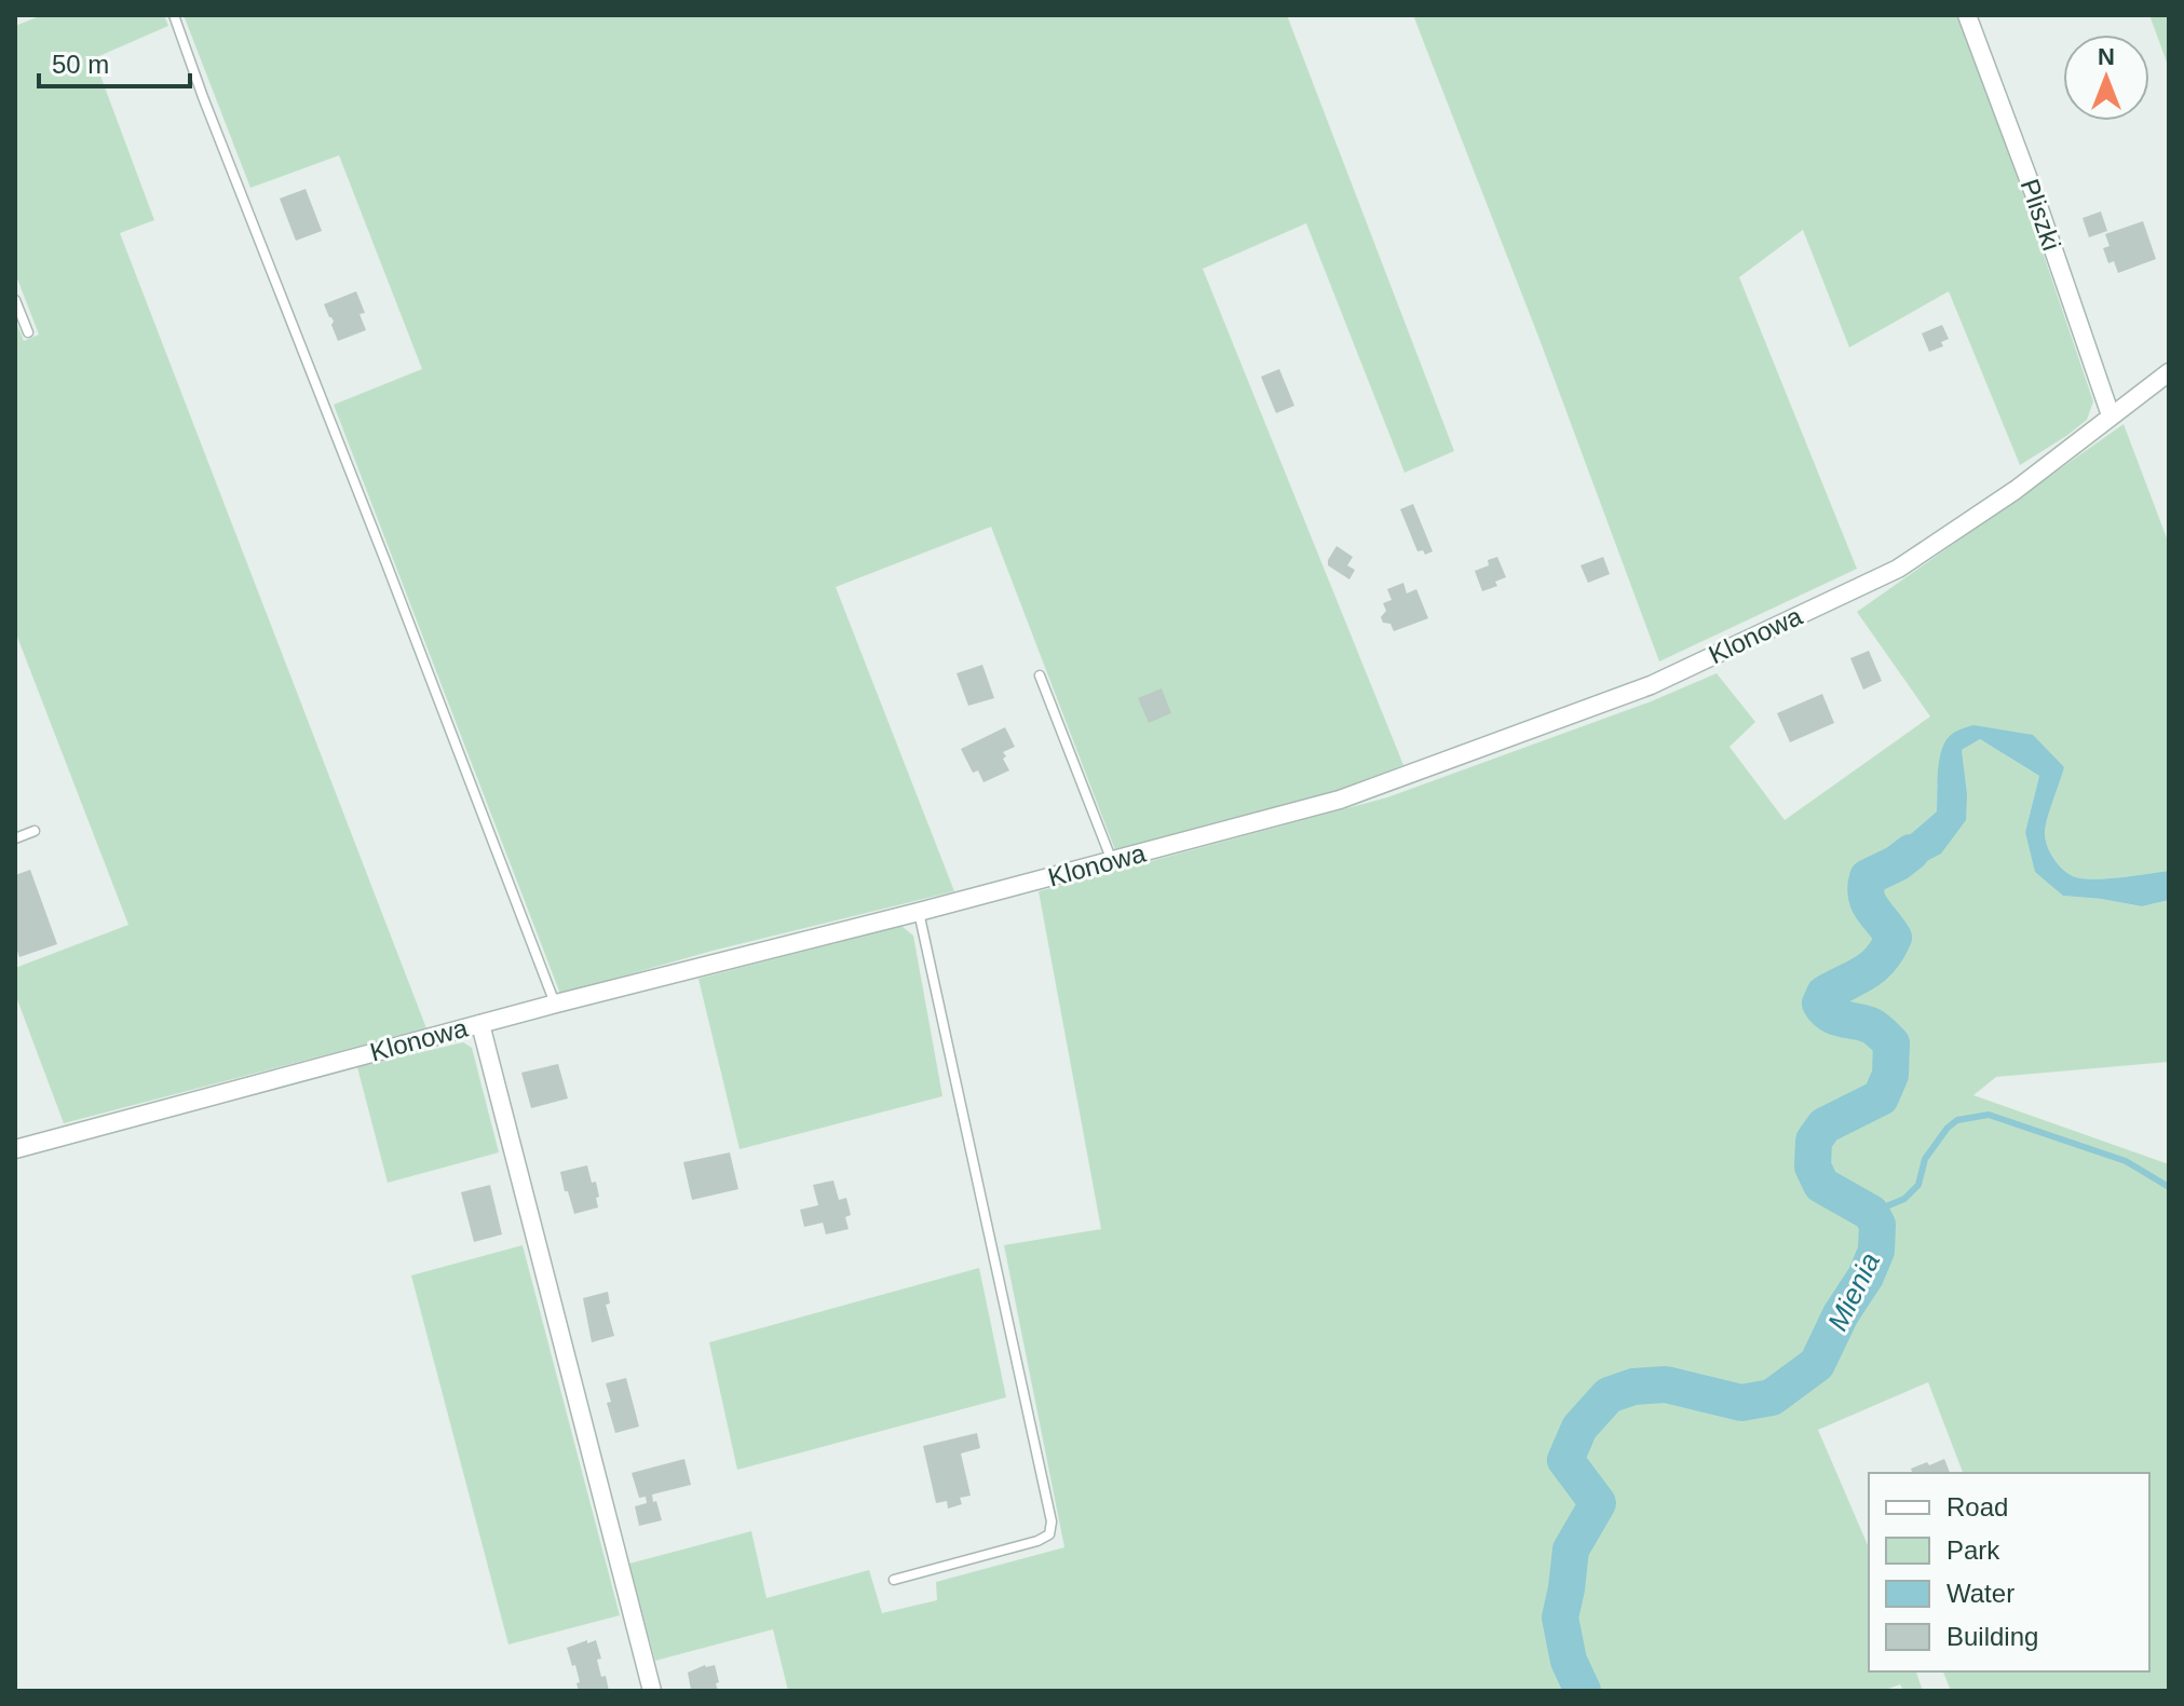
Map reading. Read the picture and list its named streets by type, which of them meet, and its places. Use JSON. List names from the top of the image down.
{
  "streets": {
    "street": ["Pliszki", "Klonowa"]
  },
  "crossings": [
    ["Pliszki", "Klonowa"]
  ],
  "water": ["Mienia"],
  "legend": [
    "Road",
    "Park",
    "Water",
    "Building"
  ],
  "scale_bar": "50 m",
  "north": "top"
}
